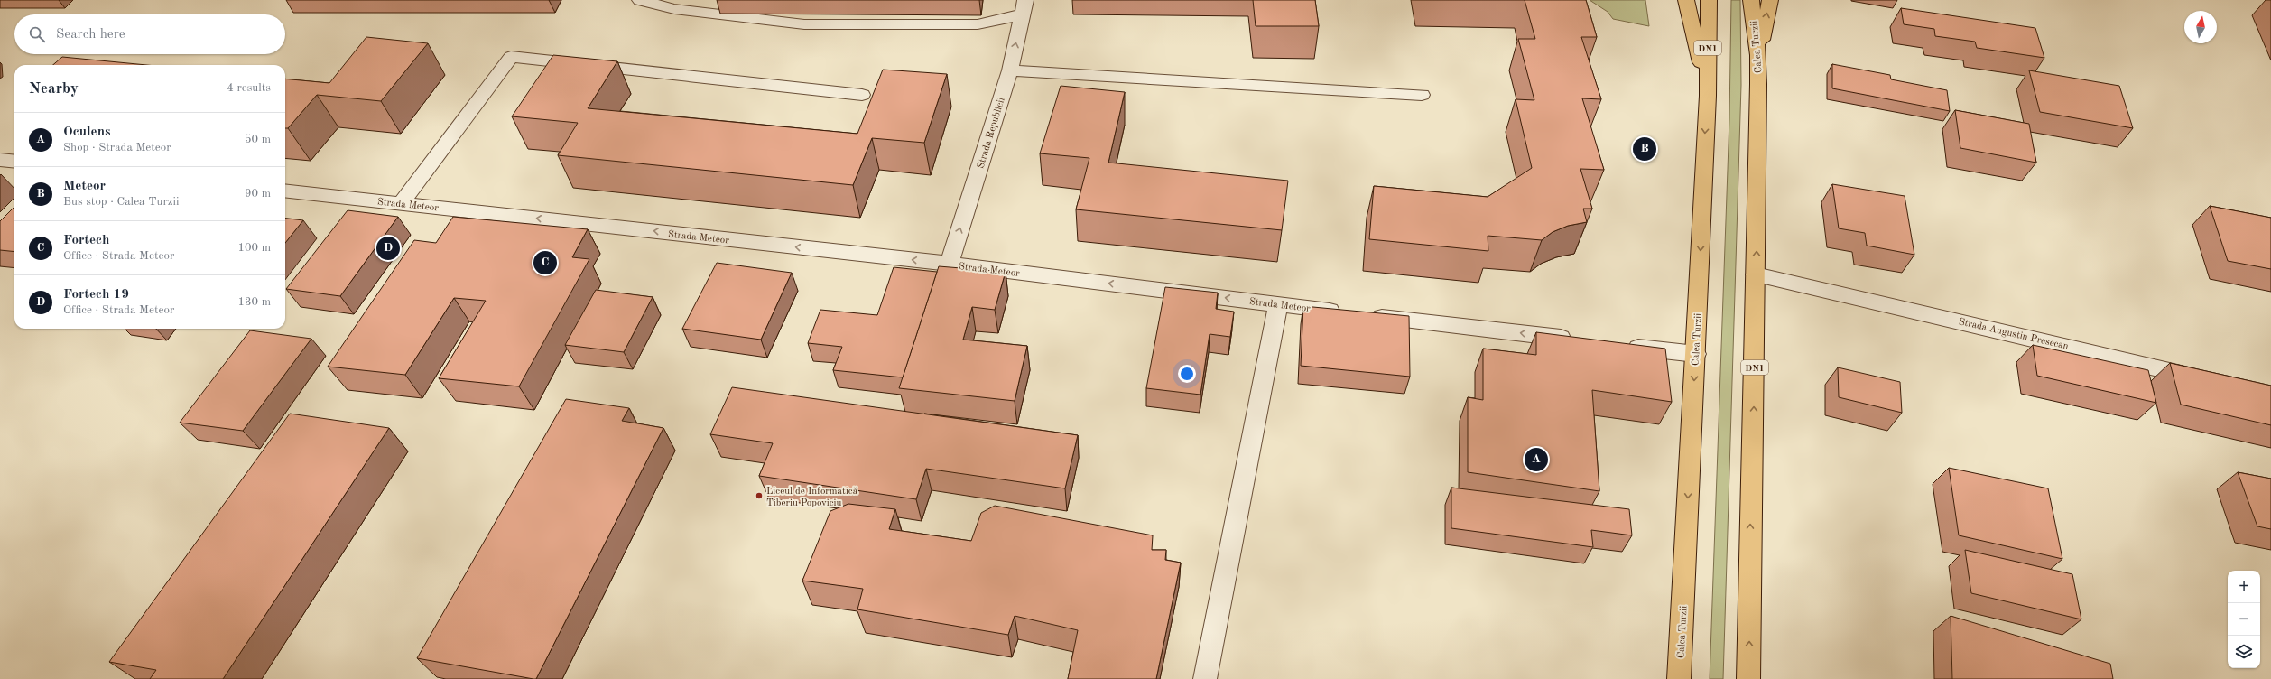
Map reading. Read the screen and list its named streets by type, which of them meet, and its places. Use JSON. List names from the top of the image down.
{
  "streets": {
    "main road": ["Calea Turzii", "DN1"],
    "street": ["Strada Republicii", "Strada Meteor", "Strada Augustin Presecan"]
  },
  "crossings": [
    ["Calea Turzii", "DN1"],
    ["Calea Turzii", "Strada Augustin Presecan"],
    ["Strada Republicii", "Strada Meteor"]
  ],
  "one_way": ["Strada Republicii", "Strada Meteor"],
  "places": ["Liceul de Informatică Tiberiu Popoviciu"],
  "north": "top",
  "page": {
    "search": "Search here",
    "heading": ["Nearby", "4 results"],
    "list": [
      {
        "mark": "A",
        "name": "Oculens",
        "note": "Shop · Strada Meteor",
        "value": "50 m"
      },
      {
        "mark": "B",
        "name": "Meteor",
        "note": "Bus stop · Calea Turzii",
        "value": "90 m"
      },
      {
        "mark": "C",
        "name": "Fortech",
        "note": "Office · Strada Meteor",
        "value": "100 m"
      },
      {
        "mark": "D",
        "name": "Fortech 19",
        "note": "Office · Strada Meteor",
        "value": "130 m"
      }
    ],
    "pins": [
      "B",
      "D",
      "C",
      "A"
    ],
    "map_buttons": ["+", "−"]
  }
}
